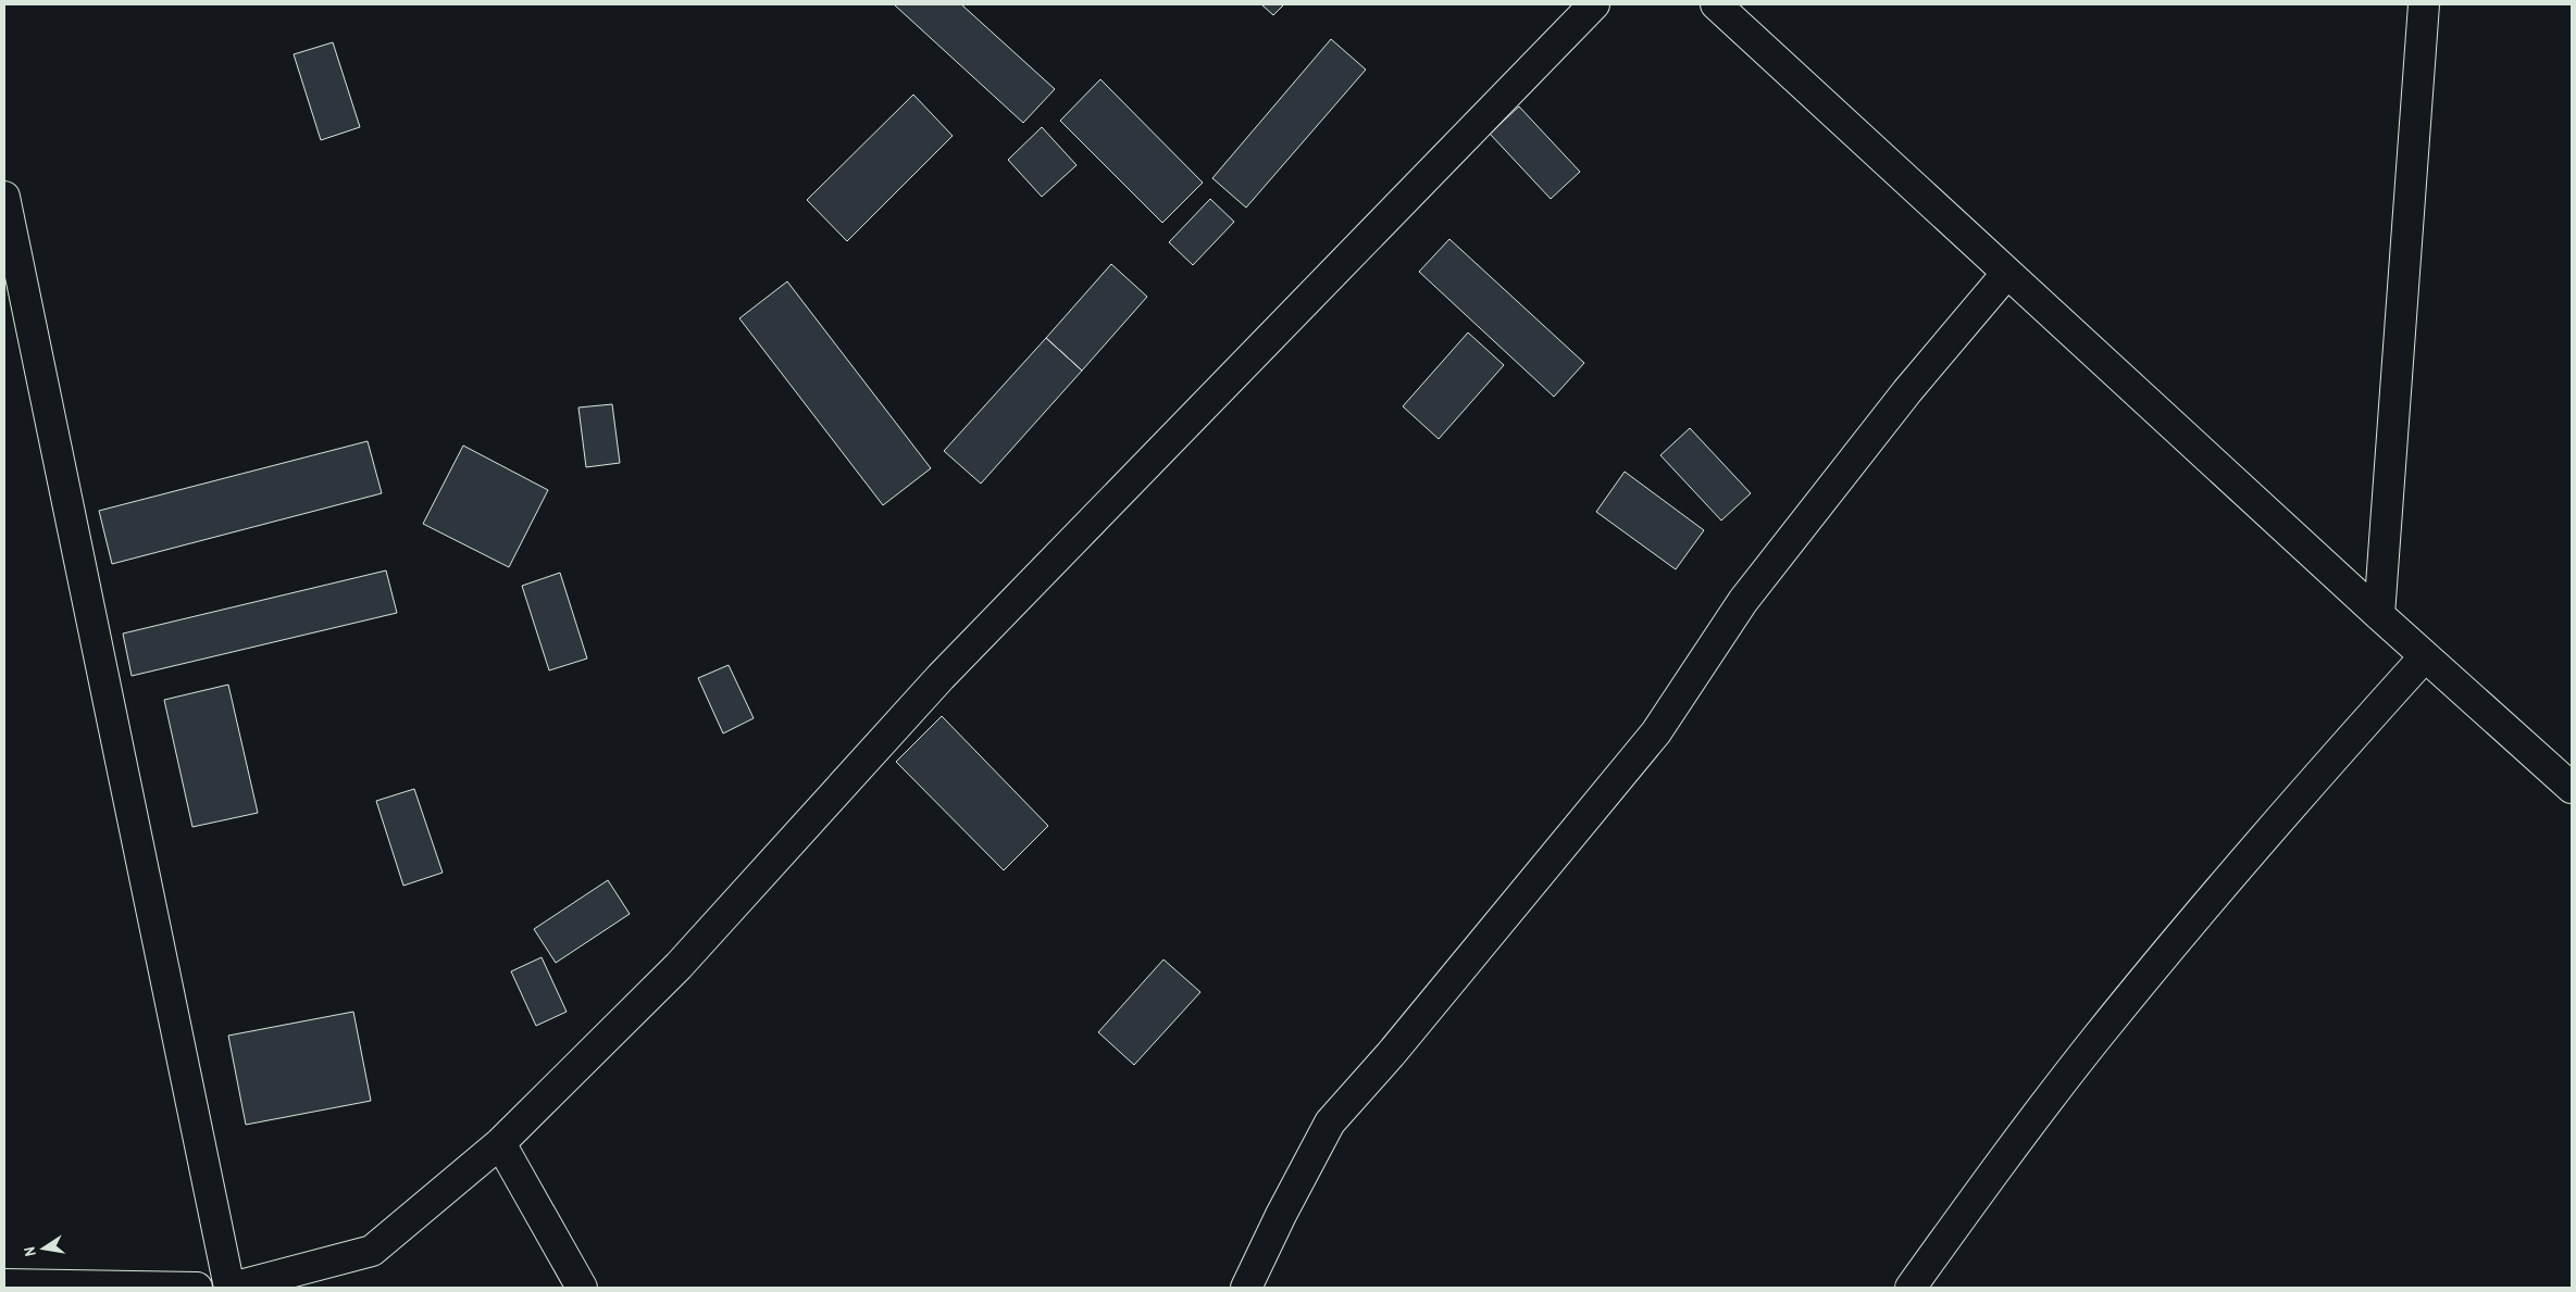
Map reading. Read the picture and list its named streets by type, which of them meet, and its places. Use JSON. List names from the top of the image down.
{
  "north": "left"
}
